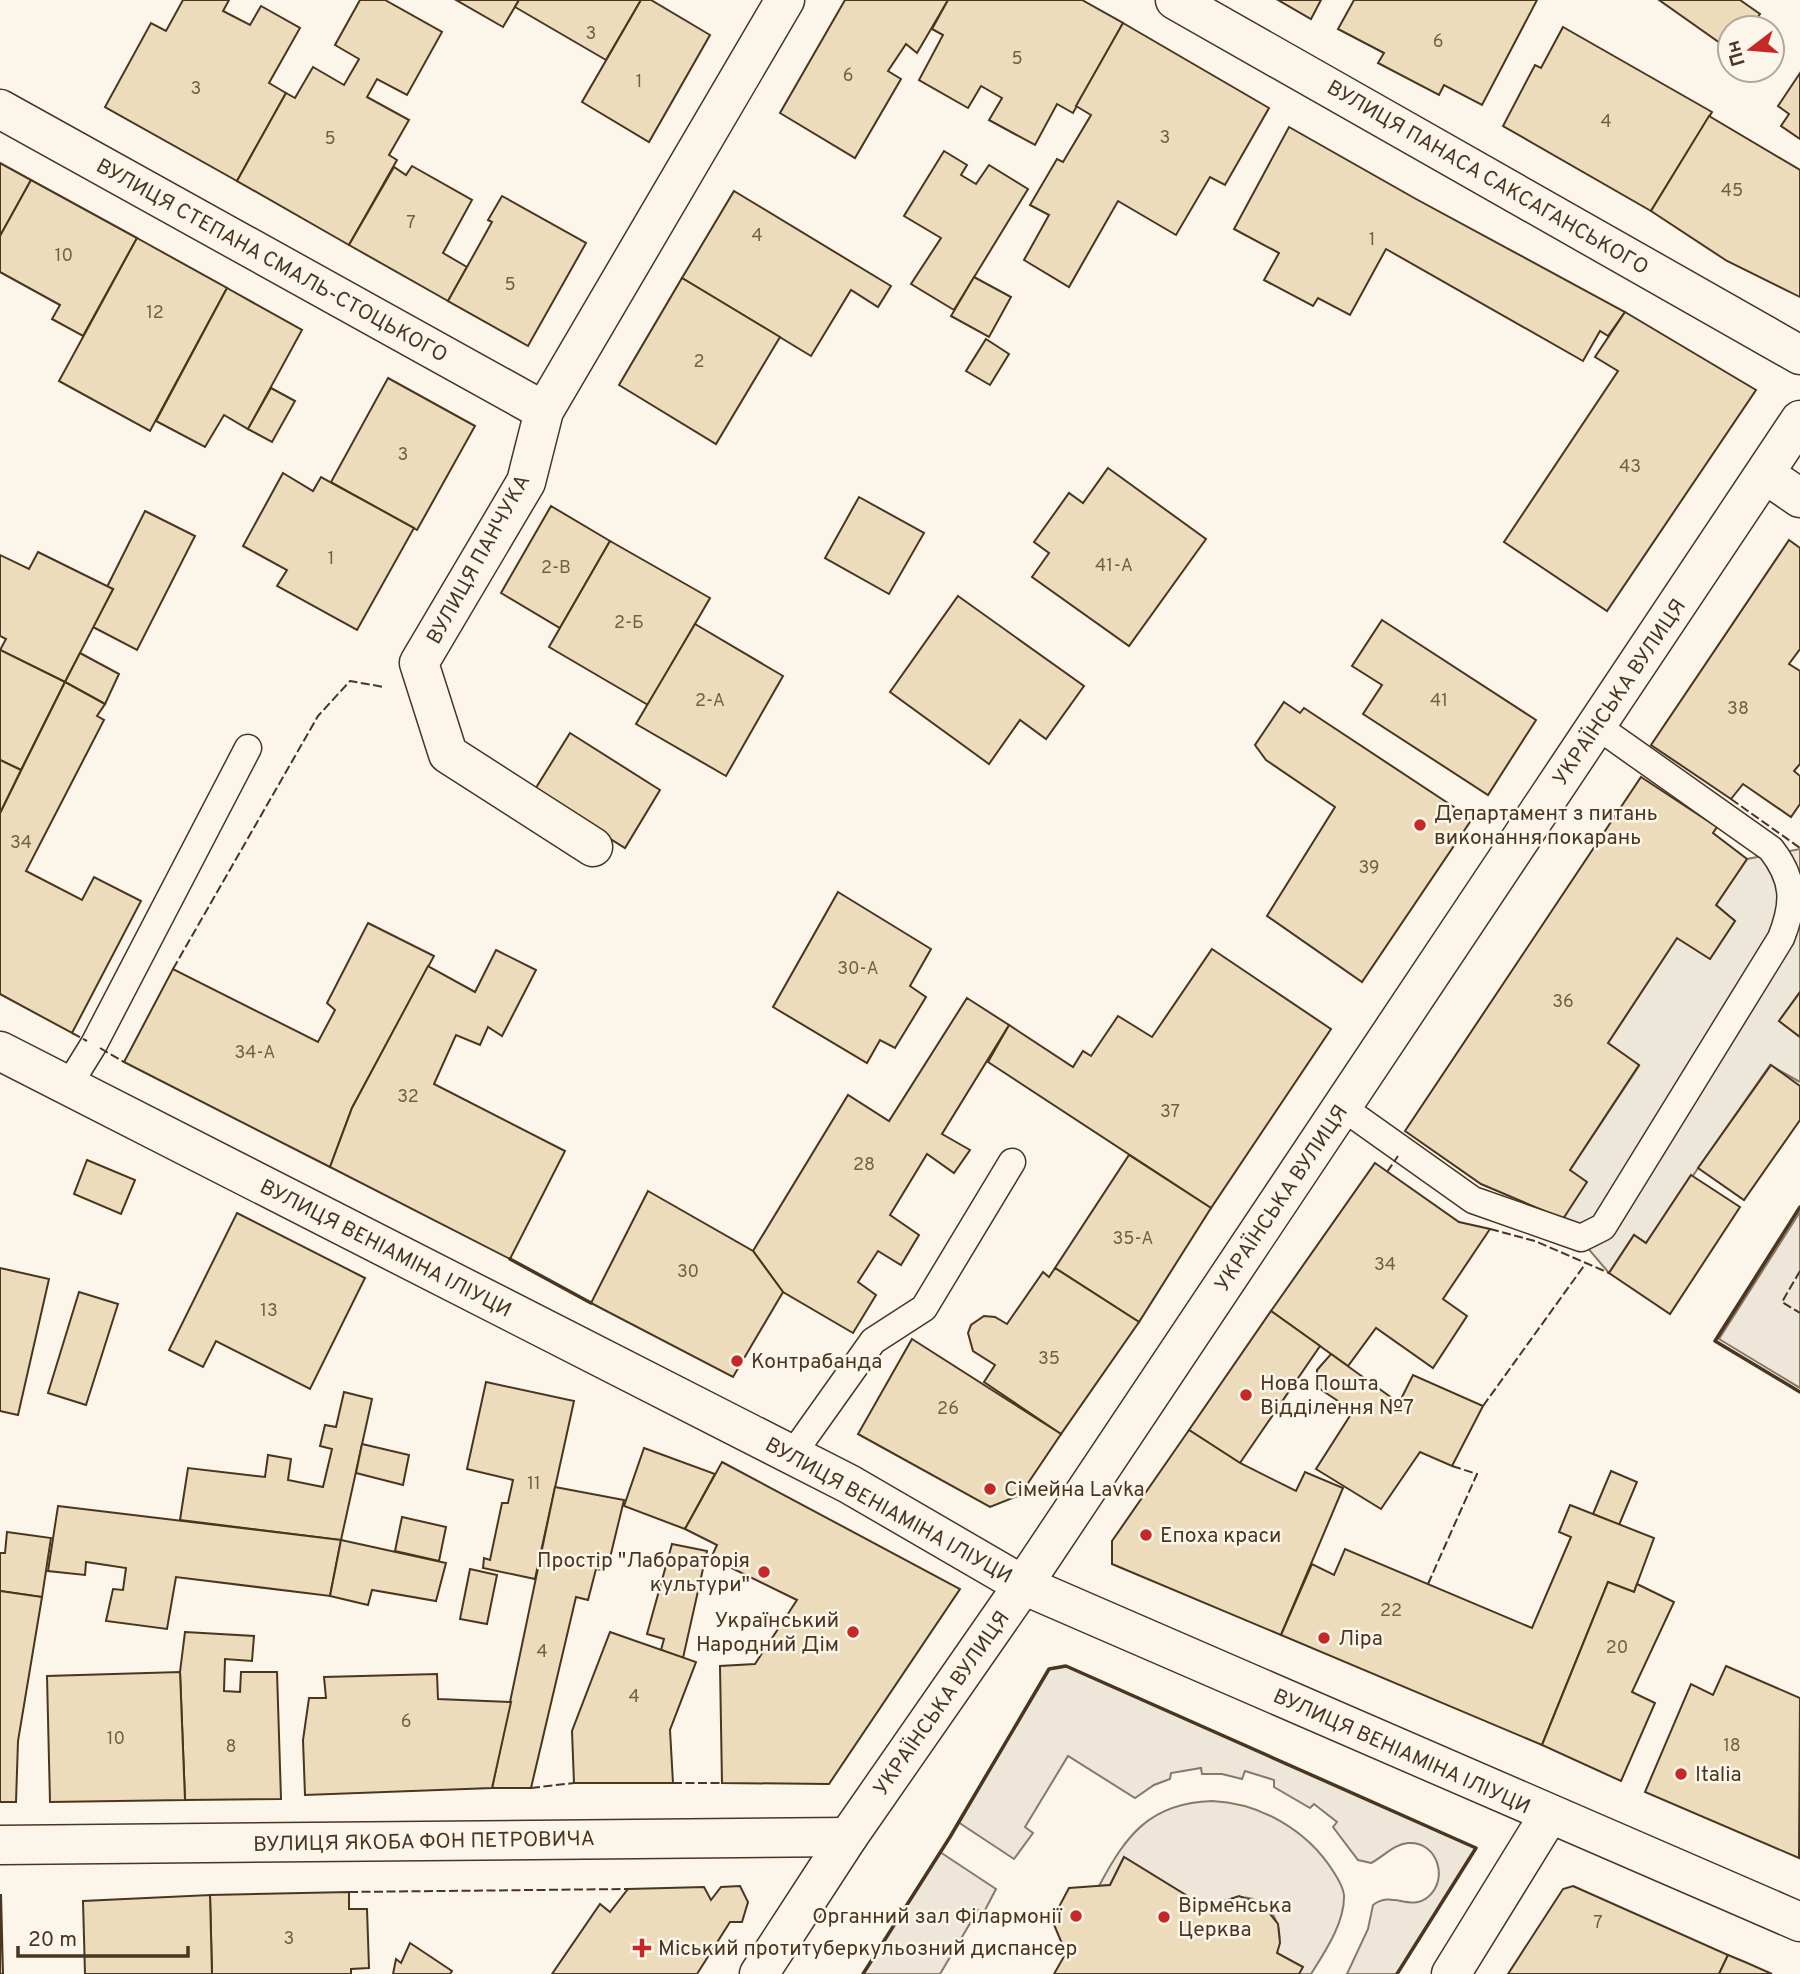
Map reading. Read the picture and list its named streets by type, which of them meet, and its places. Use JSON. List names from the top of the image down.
{
  "streets": {
    "street": [
      "ВУЛИЦЯ ПАНАСА САКСАГАНСЬКОГО",
      "ВУЛИЦЯ СТЕПАНА СМАЛЬ-СТОЦЬКОГО",
      "ВУЛИЦЯ ПАНЧУКА",
      "УКРАЇНСЬКА ВУЛИЦЯ",
      "ВУЛИЦЯ ВЕНІАМІНА ІЛІУЦИ",
      "ВУЛИЦЯ ЯКОБА ФОН ПЕТРОВИЧА"
    ]
  },
  "crossings": [
    ["ВУЛИЦЯ СТЕПАНА СМАЛЬ-СТОЦЬКОГО", "ВУЛИЦЯ ПАНЧУКА"],
    ["УКРАЇНСЬКА ВУЛИЦЯ", "ВУЛИЦЯ ВЕНІАМІНА ІЛІУЦИ"],
    ["УКРАЇНСЬКА ВУЛИЦЯ", "ВУЛИЦЯ ЯКОБА ФОН ПЕТРОВИЧА"]
  ],
  "places": {
    "other": [
      "Департамент з питань виконання покарань",
      "Контрабанда",
      "Нова Пошта Відділення №7",
      "Сімейна Lavka",
      "Епоха краси",
      "Простір \"Лабораторія культури\"",
      "Український Народний Дім",
      "Ліра",
      "Italia",
      "Органний зал Філармонії",
      "Вірменська Церква"
    ],
    "health": ["Міський протитуберкульозний диспансер"]
  },
  "house_numbers": [
    "3",
    "6",
    "5",
    "6",
    "1",
    "3",
    "4",
    "3",
    "5",
    "45",
    "7",
    "4",
    "1",
    "10",
    "5",
    "12",
    "2",
    "3",
    "43",
    "1",
    "41-А",
    "2-В",
    "2-Б",
    "2-А",
    "41",
    "38",
    "34",
    "39",
    "30-А",
    "36",
    "34-А",
    "32",
    "37",
    "28",
    "35-А",
    "34",
    "30",
    "13",
    "35",
    "26",
    "11",
    "22",
    "20",
    "4",
    "4",
    "6",
    "10",
    "18",
    "8",
    "7",
    "3"
  ],
  "scale_bar": "20 m",
  "north": "left"
}
